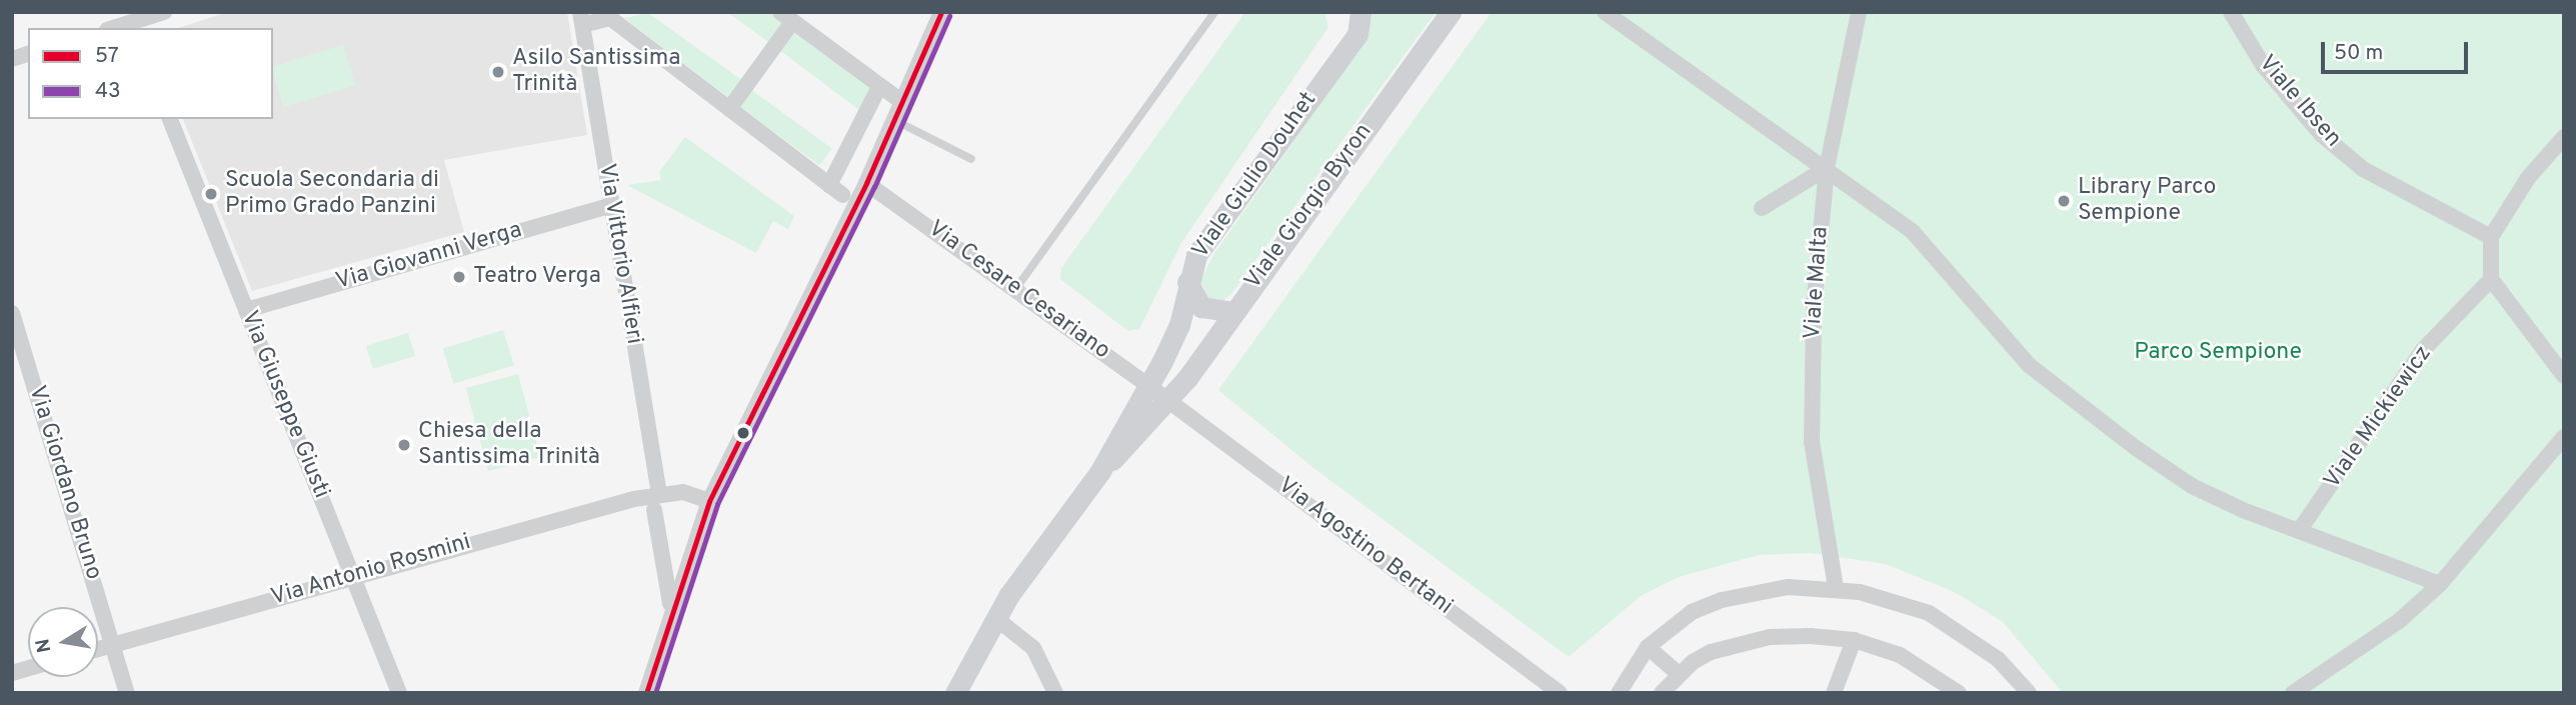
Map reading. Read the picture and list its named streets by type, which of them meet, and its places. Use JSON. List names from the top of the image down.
{
  "streets": {
    "main road": ["Viale Giulio Douhet", "Viale Giorgio Byron"],
    "street": [
      "Viale Ibsen",
      "Via Vittorio Alfieri",
      "Via Giovanni Verga",
      "Viale Malta",
      "Via Cesare Cesariano",
      "Via Giuseppe Giusti",
      "Viale Mickiewicz",
      "Via Giordano Bruno",
      "Via Agostino Bertani",
      "Via Antonio Rosmini"
    ]
  },
  "crossings": [
    ["Viale Giulio Douhet", "Viale Giorgio Byron"],
    ["Viale Giulio Douhet", "Via Cesare Cesariano"],
    ["Viale Giorgio Byron", "Via Cesare Cesariano"],
    ["Viale Giorgio Byron", "Via Agostino Bertani"],
    ["Via Vittorio Alfieri", "Via Giovanni Verga"],
    ["Via Vittorio Alfieri", "Via Antonio Rosmini"],
    ["Via Giovanni Verga", "Via Giuseppe Giusti"],
    ["Via Cesare Cesariano", "Via Agostino Bertani"],
    ["Via Giuseppe Giusti", "Via Antonio Rosmini"],
    ["Via Giordano Bruno", "Via Antonio Rosmini"]
  ],
  "parks": ["Parco Sempione"],
  "places": [
    "Asilo Santissima Trinità",
    "Scuola Secondaria di Primo Grado Panzini",
    "Library Parco Sempione",
    "Teatro Verga",
    "Chiesa della Santissima Trinità"
  ],
  "lines": ["transit line 57", "transit line 43"],
  "legend": ["57", "43"],
  "scale_bar": "50 m",
  "north": "left"
}
